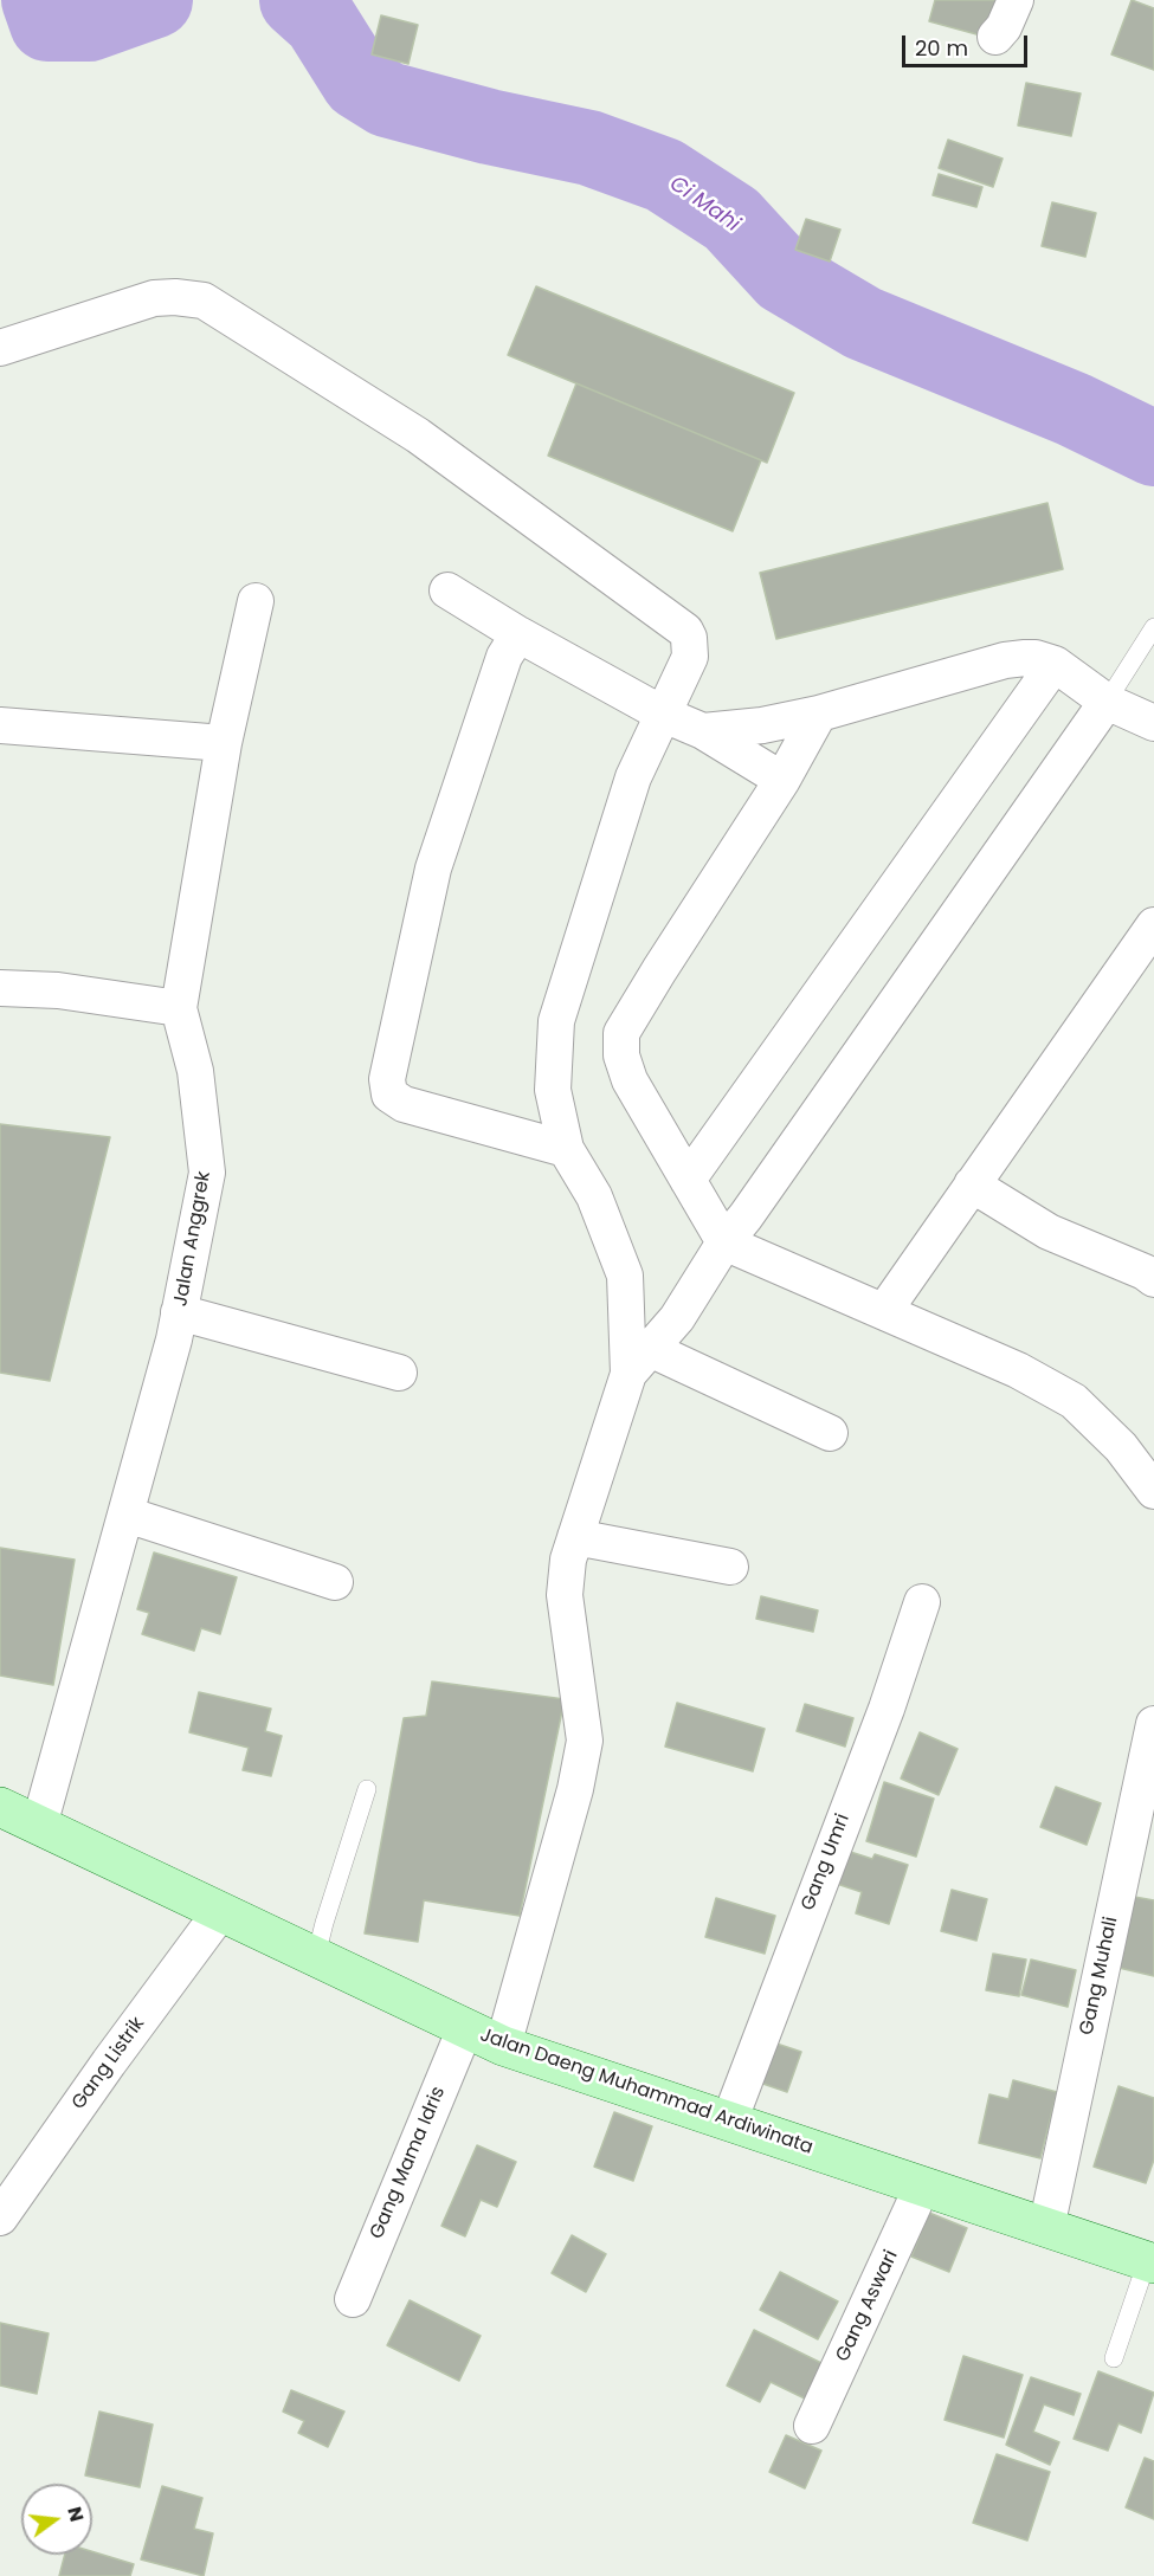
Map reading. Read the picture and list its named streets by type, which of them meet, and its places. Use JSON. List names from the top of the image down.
{
  "streets": {
    "main road": ["Jalan Daeng Muhammad Ardiwinata"],
    "street": [
      "Jalan Anggrek",
      "Gang Umri",
      "Gang Muhali",
      "Gang Listrik",
      "Gang Mama Idris",
      "Gang Aswari"
    ]
  },
  "crossings": [
    ["Jalan Anggrek", "Jalan Daeng Muhammad Ardiwinata"],
    ["Gang Umri", "Jalan Daeng Muhammad Ardiwinata"],
    ["Gang Muhali", "Jalan Daeng Muhammad Ardiwinata"],
    ["Gang Listrik", "Jalan Daeng Muhammad Ardiwinata"],
    ["Jalan Daeng Muhammad Ardiwinata", "Gang Mama Idris"],
    ["Jalan Daeng Muhammad Ardiwinata", "Gang Aswari"]
  ],
  "water": ["Ci Mahi"],
  "scale_bar": "20 m",
  "north": "right"
}
